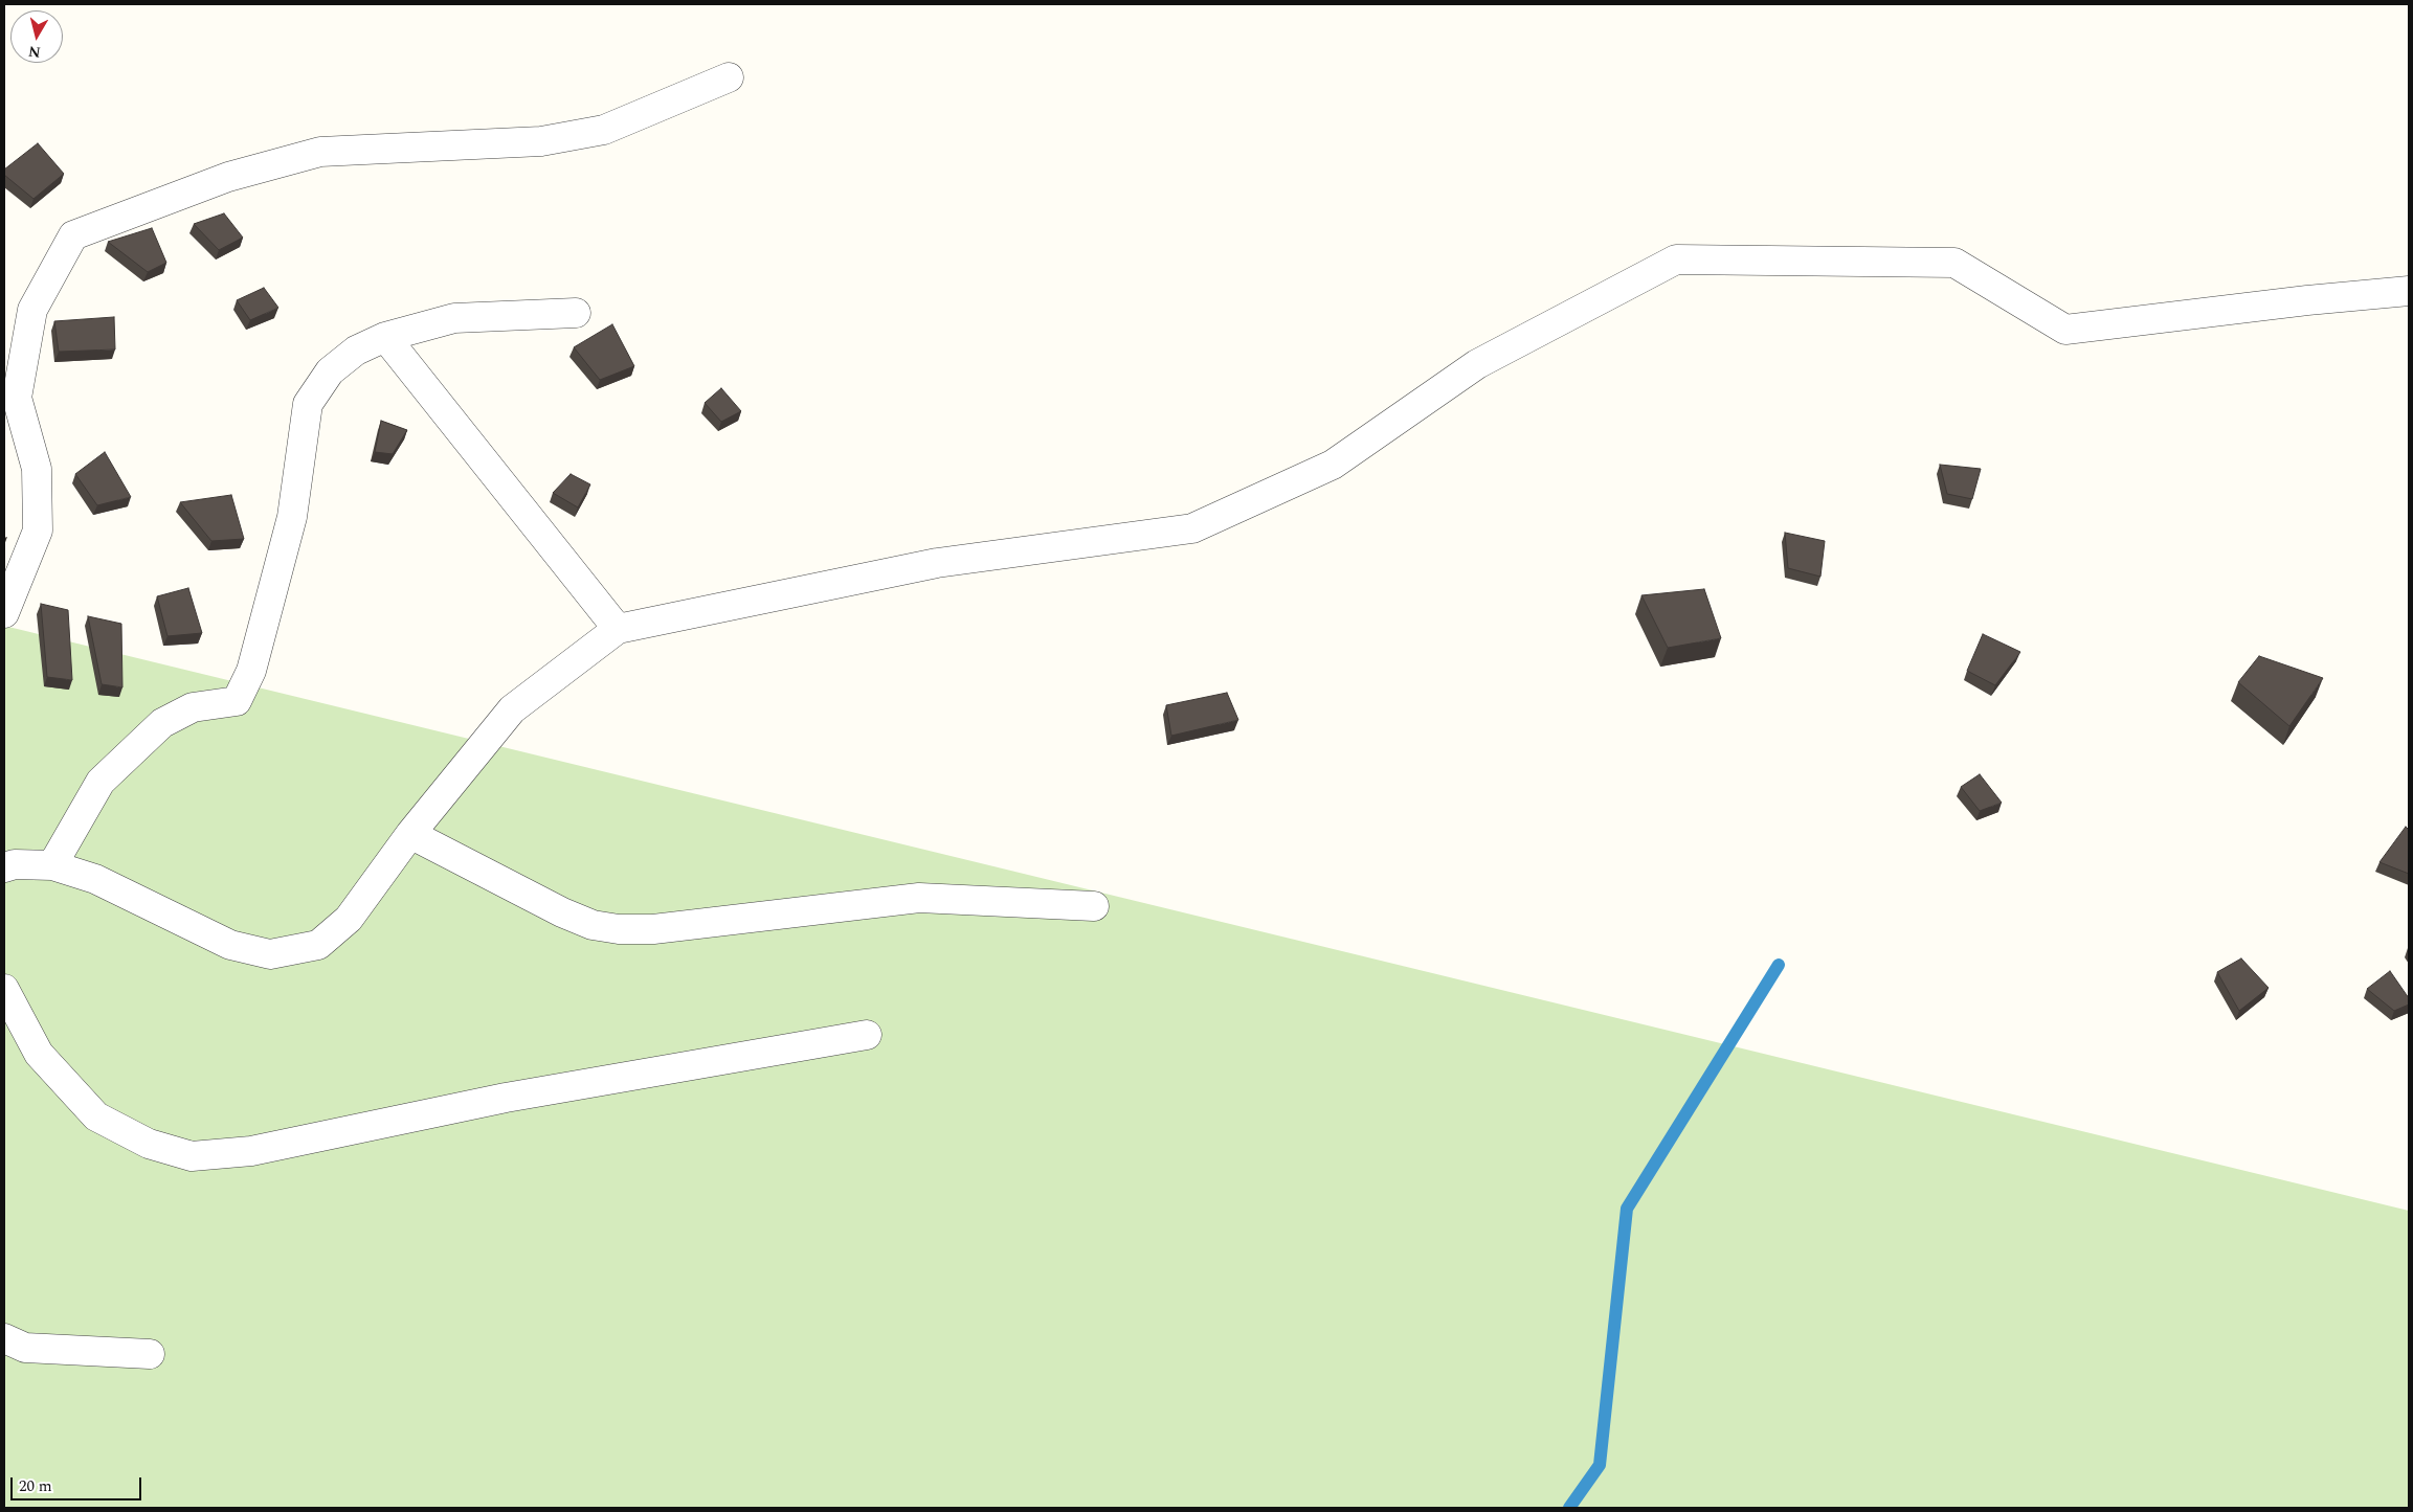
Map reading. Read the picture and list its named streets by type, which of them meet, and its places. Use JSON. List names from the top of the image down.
{
  "scale_bar": "20 m",
  "north": "bottom"
}
